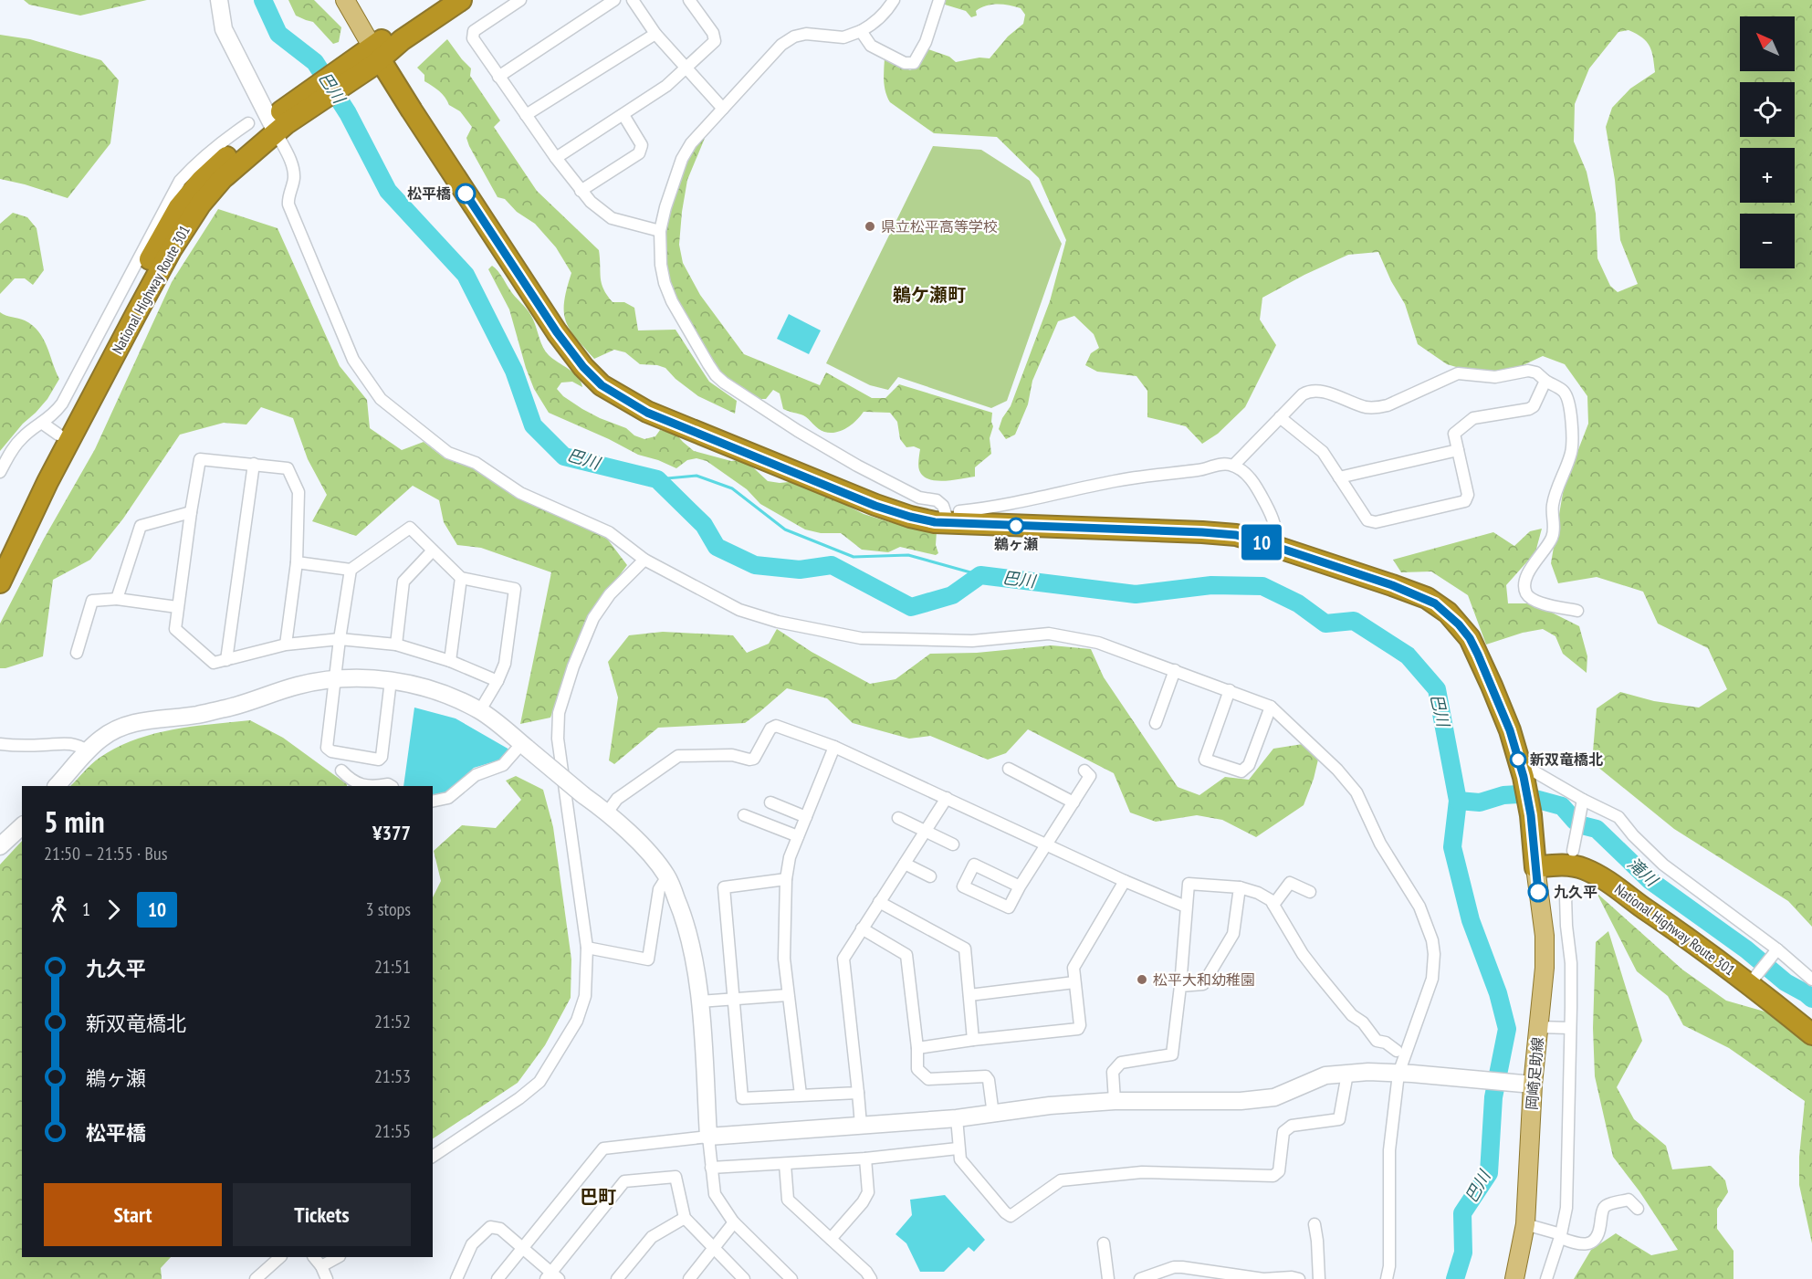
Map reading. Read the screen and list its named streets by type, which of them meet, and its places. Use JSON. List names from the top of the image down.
{
  "streets": {
    "highway": ["National Highway Route 301"],
    "main road": ["岡崎足助線"]
  },
  "crossings": [
    ["National Highway Route 301", "岡崎足助線"]
  ],
  "districts": ["鵜ケ瀬町", "巴町"],
  "water": ["巴川", "滝川"],
  "places": [
    "松平橋",
    "県立松平高等学校",
    "鵜ヶ瀬",
    "新双竜橋北",
    "九久平",
    "松平大和幼稚園"
  ],
  "lines": ["bus line 10"],
  "north": "top left",
  "page": {
    "on_map": "10",
    "map_buttons": ["+", "−"],
    "heading": ["5 min", "21:50 – 21:55 · Bus", "¥377"],
    "legs": ["1", "10", "3 stops"],
    "list": [
      {
        "name": "九久平",
        "value": "21:51"
      },
      {
        "name": "新双竜橋北",
        "value": "21:52"
      },
      {
        "name": "鵜ヶ瀬",
        "value": "21:53"
      },
      {
        "name": "松平橋",
        "value": "21:55"
      }
    ],
    "buttons": ["Start", "Tickets"]
  }
}
